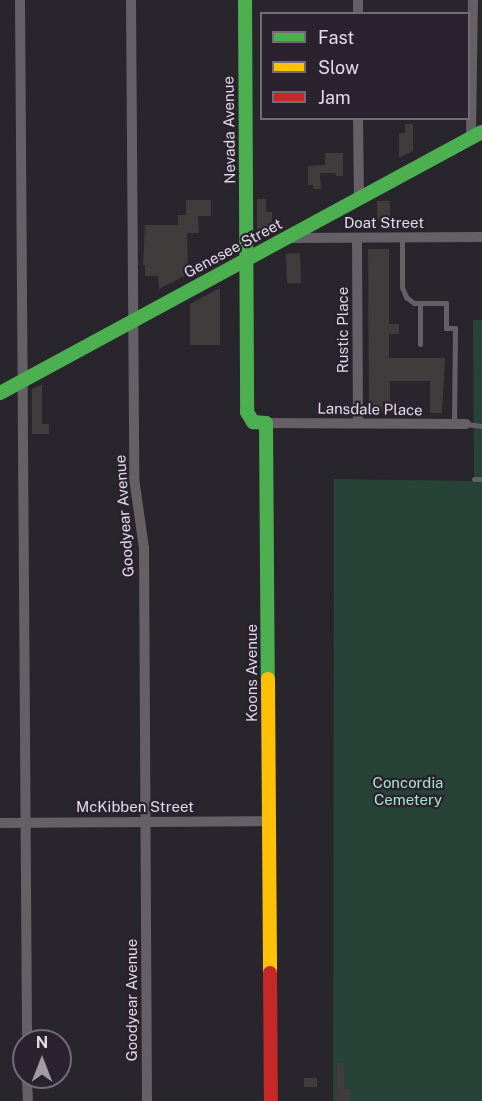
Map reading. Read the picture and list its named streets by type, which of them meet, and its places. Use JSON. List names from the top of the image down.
{
  "streets": {
    "street": [
      "Nevada Avenue",
      "Doat Street",
      "Genesee Street",
      "Rustic Place",
      "Lansdale Place",
      "Goodyear Avenue",
      "Koons Avenue",
      "McKibben Street"
    ]
  },
  "crossings": [
    ["Nevada Avenue", "Genesee Street"],
    ["Doat Street", "Genesee Street"],
    ["Doat Street", "Rustic Place"],
    ["Genesee Street", "Goodyear Avenue"],
    ["Rustic Place", "Lansdale Place"],
    ["Lansdale Place", "Koons Avenue"],
    ["Goodyear Avenue", "McKibben Street"],
    ["Koons Avenue", "McKibben Street"]
  ],
  "parks": ["Concordia Cemetery"],
  "legend": ["Fast", "Slow", "Jam"],
  "north": "top"
}
